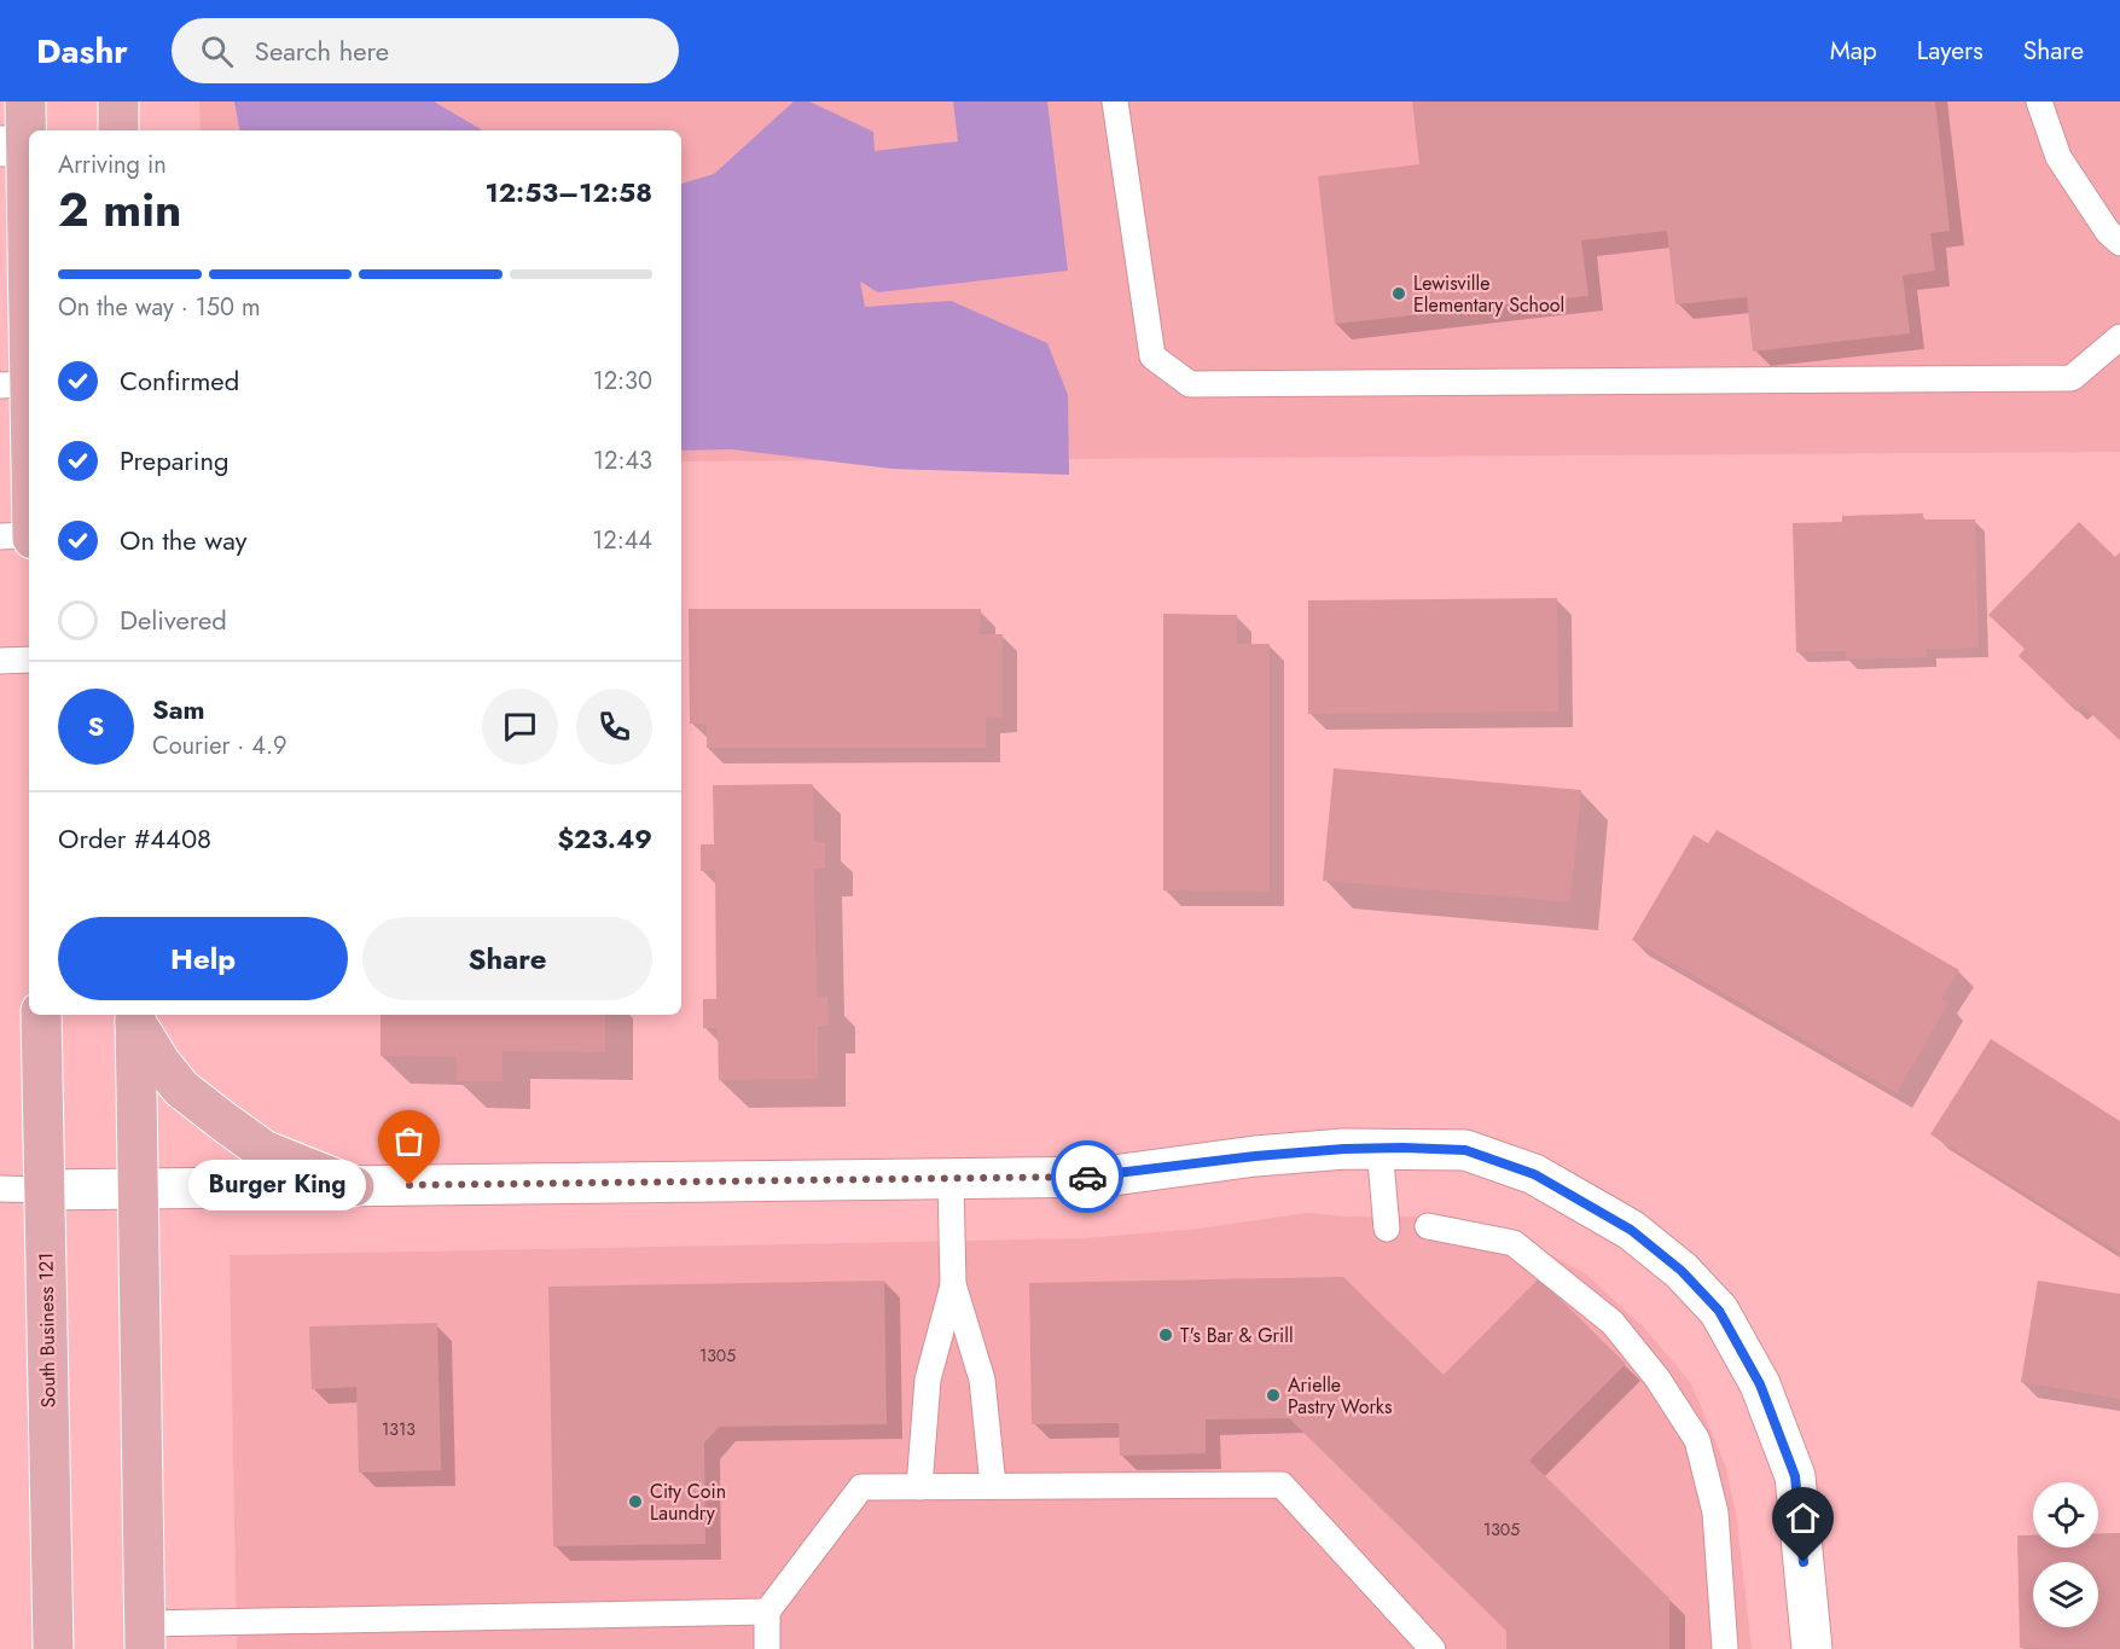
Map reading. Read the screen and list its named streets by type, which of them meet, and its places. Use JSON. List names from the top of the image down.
{
  "streets": {
    "main road": ["South Business 121"]
  },
  "places": [
    "Lewisville Elementary School",
    "Burger King",
    "T's Bar & Grill",
    "Arielle Pastry Works",
    "City Coin Laundry"
  ],
  "house_numbers": ["1305", "1313", "1305"],
  "page": {
    "header": "Dashr",
    "search": "Search here",
    "nav": ["Map", "Layers", "Share"],
    "heading": ["2 min", "Arriving in", "12:53–12:58"],
    "panel": [
      "Sam",
      "Courier · 4.9",
      "Order #4408",
      "$23.49"
    ],
    "bar": "On the way · 150 m",
    "list": [
      ["Confirmed", "12:30"],
      ["Preparing", "12:43"],
      ["On the way", "12:44"],
      "Delivered"
    ],
    "round": "S",
    "buttons": ["Help", "Share"],
    "bubble": "Burger King"
  }
}
